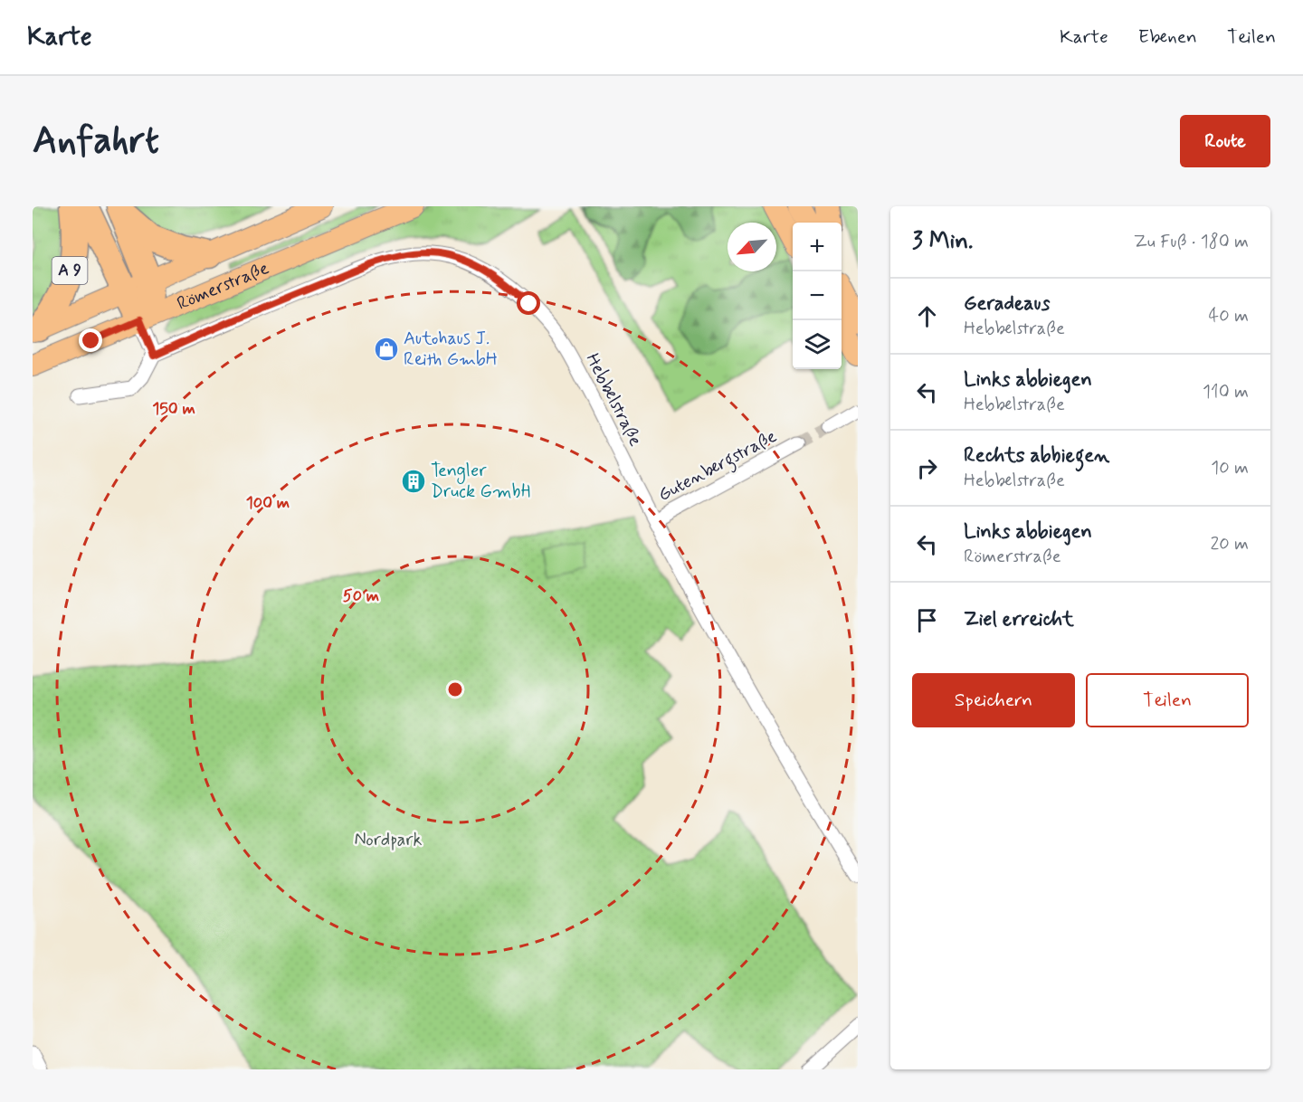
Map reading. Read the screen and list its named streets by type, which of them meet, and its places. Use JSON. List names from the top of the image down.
{
  "streets": {
    "highway": ["A 9"],
    "main road": ["Römerstraße"],
    "street": ["Hebbelstraße", "Gutenbergstraße"]
  },
  "crossings": [
    ["A 9", "Römerstraße"],
    ["Hebbelstraße", "Gutenbergstraße"]
  ],
  "parks": ["Nordpark"],
  "places": {
    "shop": ["Autohaus J. Reith GmbH"],
    "building": ["Tengler Druck GmbH"]
  },
  "north": "bottom left",
  "page": {
    "header": "Karte",
    "nav": ["Karte", "Ebenen", "Teilen"],
    "buttons": [
      "Route",
      ["Speichern", "Teilen"]
    ],
    "title": "Anfahrt",
    "heading": ["3 Min.", "Zu Fuß · 180 m"],
    "map_buttons": ["+", "−"],
    "list": [
      ["Geradeaus", "Hebbelstraße", "40 m"],
      ["Links abbiegen", "Hebbelstraße", "110 m"],
      ["Rechts abbiegen", "Hebbelstraße", "10 m"],
      ["Links abbiegen", "Römerstraße", "20 m"],
      "Ziel erreicht"
    ]
  },
  "rings": ["150 m", "100 m", "50 m"]
}
